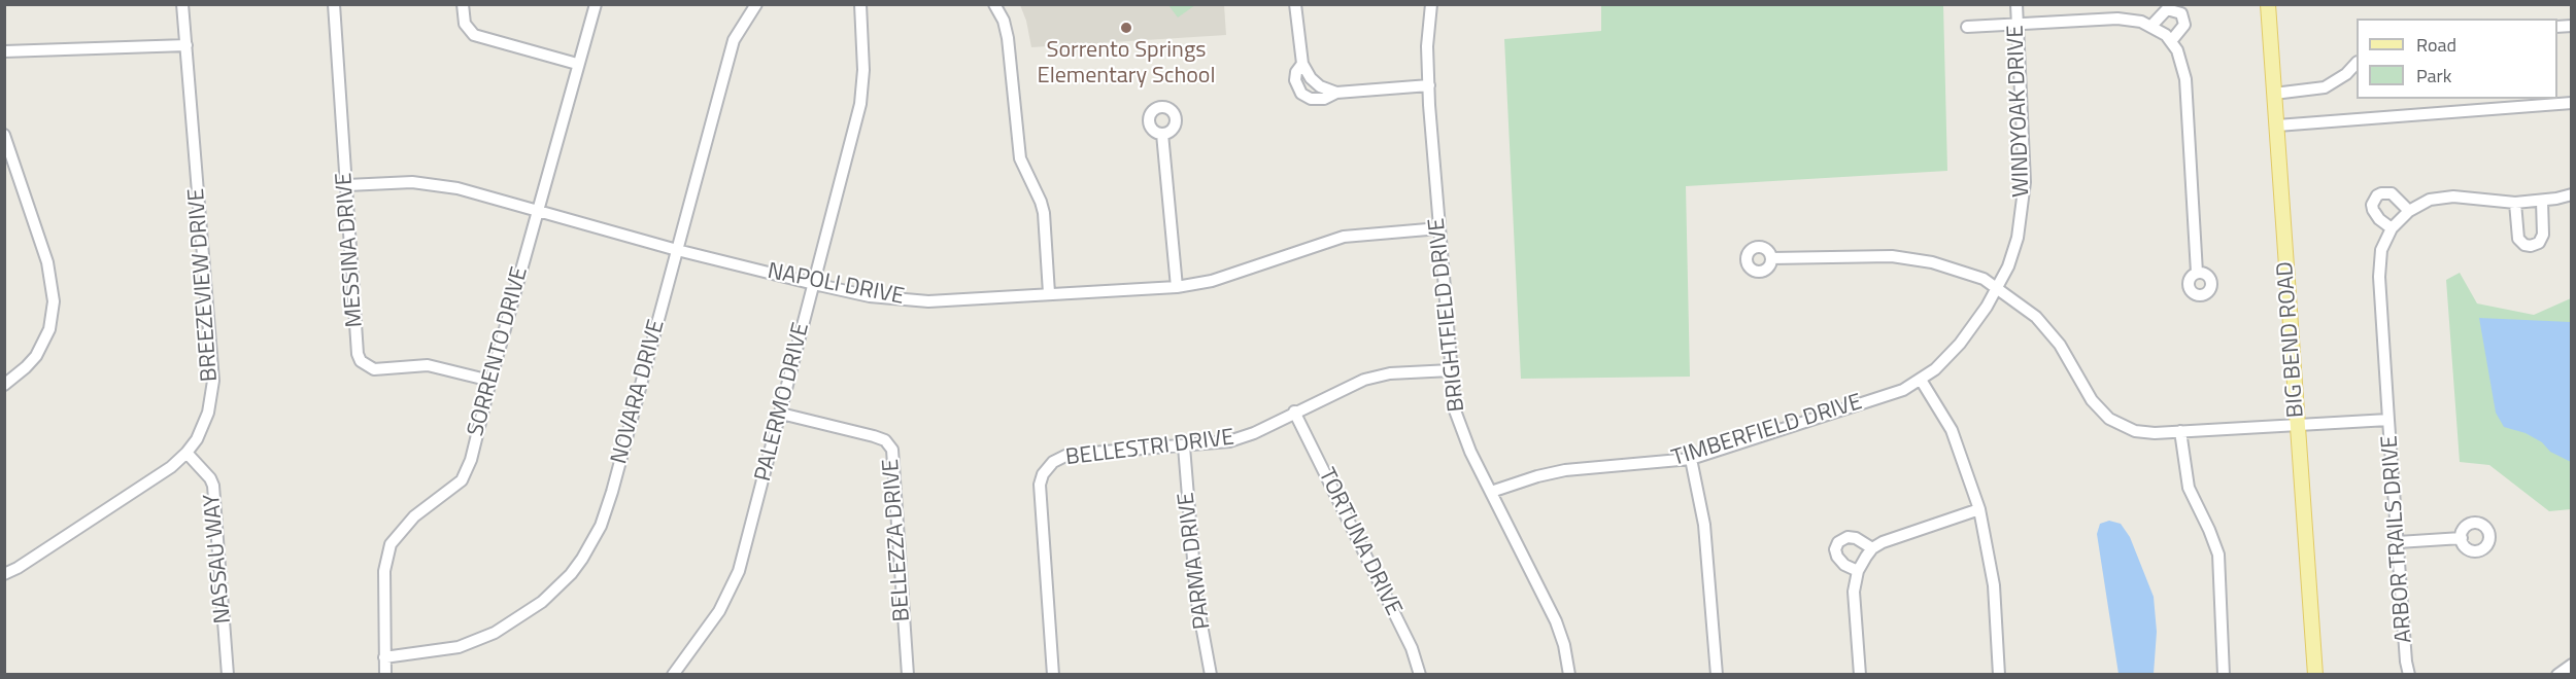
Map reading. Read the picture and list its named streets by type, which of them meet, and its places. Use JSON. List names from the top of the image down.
{
  "streets": {
    "main road": ["BIG BEND ROAD"],
    "street": [
      "WINDYOAK DRIVE",
      "MESSINA DRIVE",
      "BREEZEVIEW DRIVE",
      "NAPOLI DRIVE",
      "BRIGHTFIELD DRIVE",
      "SORRENTO DRIVE",
      "NOVARA DRIVE",
      "PALERMO DRIVE",
      "TIMBERFIELD DRIVE",
      "BELLESTRI DRIVE",
      "ARBOR TRAILS DRIVE",
      "BELLEZZA DRIVE",
      "TORTUNA DRIVE",
      "NASSAU WAY",
      "PARMA DRIVE"
    ]
  },
  "crossings": [
    ["WINDYOAK DRIVE", "TIMBERFIELD DRIVE"],
    ["WINDYOAK DRIVE", "ARBOR TRAILS DRIVE"],
    ["MESSINA DRIVE", "NAPOLI DRIVE"],
    ["MESSINA DRIVE", "SORRENTO DRIVE"],
    ["BREEZEVIEW DRIVE", "NASSAU WAY"],
    ["NAPOLI DRIVE", "BRIGHTFIELD DRIVE"],
    ["NAPOLI DRIVE", "SORRENTO DRIVE"],
    ["NAPOLI DRIVE", "NOVARA DRIVE"],
    ["NAPOLI DRIVE", "PALERMO DRIVE"],
    ["BRIGHTFIELD DRIVE", "TIMBERFIELD DRIVE"],
    ["BRIGHTFIELD DRIVE", "BELLESTRI DRIVE"],
    ["BIG BEND ROAD", "ARBOR TRAILS DRIVE"],
    ["SORRENTO DRIVE", "NOVARA DRIVE"],
    ["PALERMO DRIVE", "BELLEZZA DRIVE"],
    ["TIMBERFIELD DRIVE", "ARBOR TRAILS DRIVE"],
    ["BELLESTRI DRIVE", "TORTUNA DRIVE"],
    ["BELLESTRI DRIVE", "PARMA DRIVE"]
  ],
  "places": ["Sorrento Springs Elementary School"],
  "legend": ["Road", "Park"]
}
